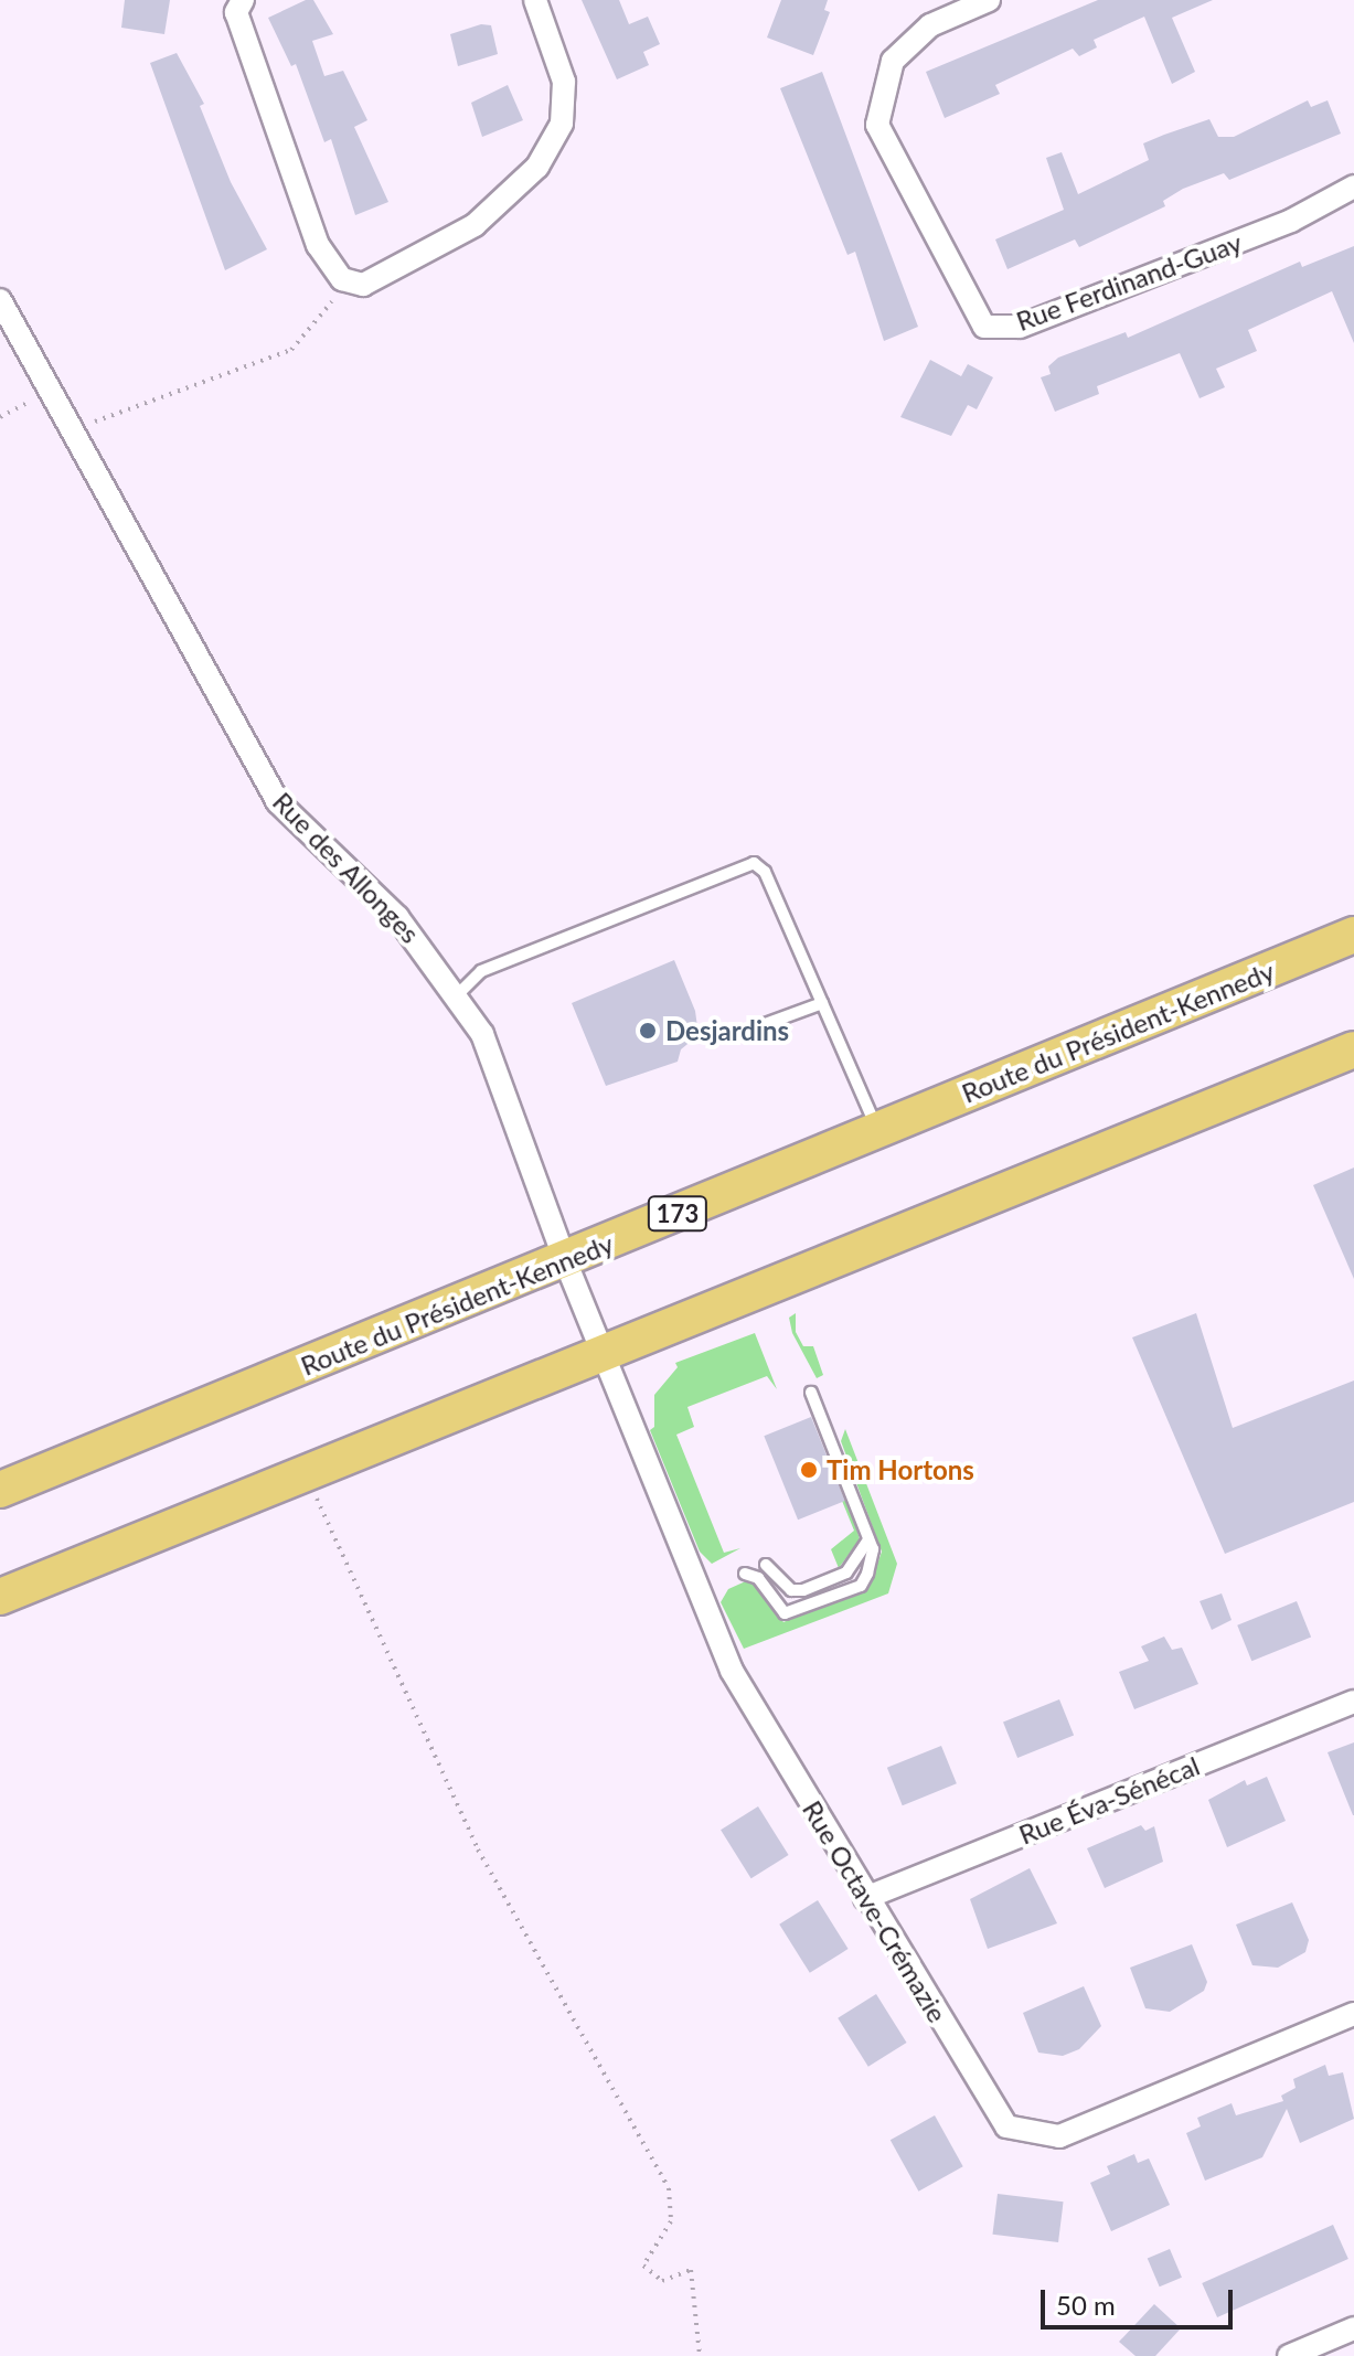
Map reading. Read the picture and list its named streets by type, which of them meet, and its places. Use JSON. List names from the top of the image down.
{
  "streets": {
    "main road": ["Route du Président-Kennedy", "173"],
    "street": [
      "Rue Ferdinand-Guay",
      "Rue des Allonges",
      "Rue Éva-Sénécal",
      "Rue Octave-Crémazie"
    ]
  },
  "crossings": [
    ["Rue des Allonges", "Route du Président-Kennedy"],
    ["Rue des Allonges", "Rue Octave-Crémazie"],
    ["Route du Président-Kennedy", "Rue Octave-Crémazie"],
    ["Rue Éva-Sénécal", "Rue Octave-Crémazie"]
  ],
  "places": ["Desjardins", "Tim Hortons"],
  "scale_bar": "50 m"
}
